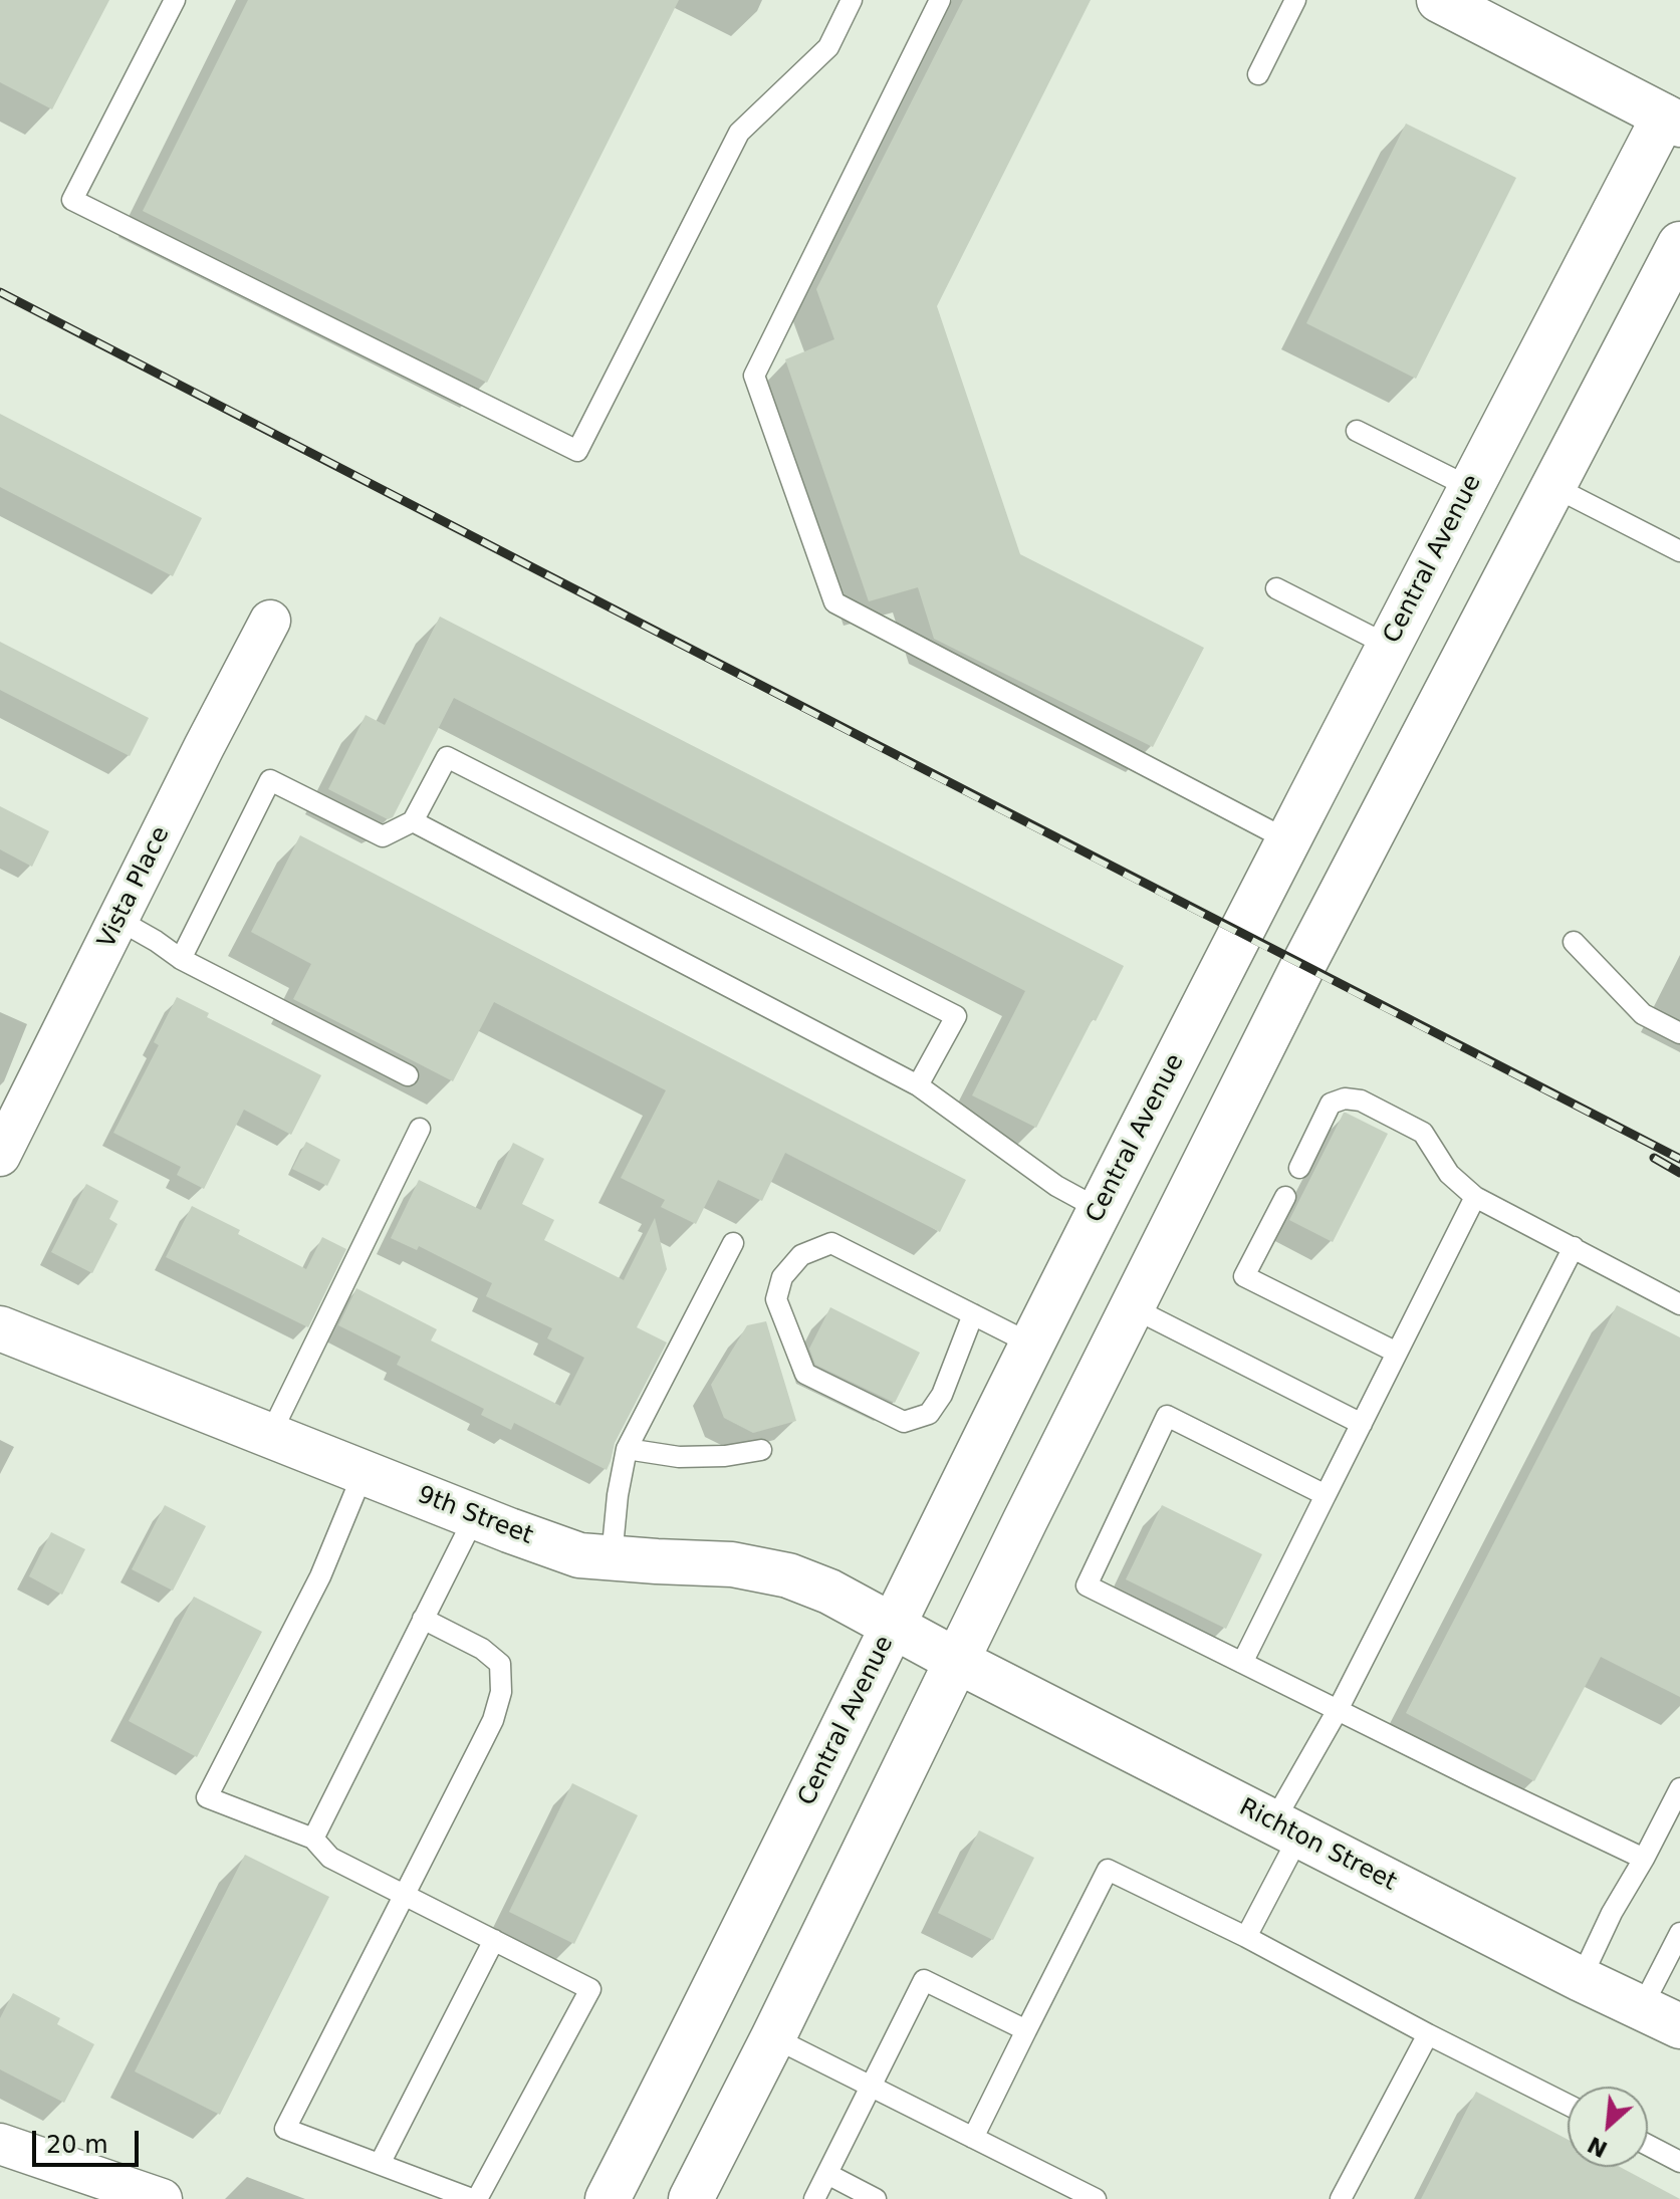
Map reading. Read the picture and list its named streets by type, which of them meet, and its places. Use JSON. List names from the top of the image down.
{
  "streets": {
    "main road": ["Central Avenue", "9th Street", "Richton Street"],
    "street": ["Vista Place"]
  },
  "crossings": [
    ["Central Avenue", "9th Street"],
    ["9th Street", "Richton Street"]
  ],
  "scale_bar": "20 m",
  "north": "bottom left"
}
